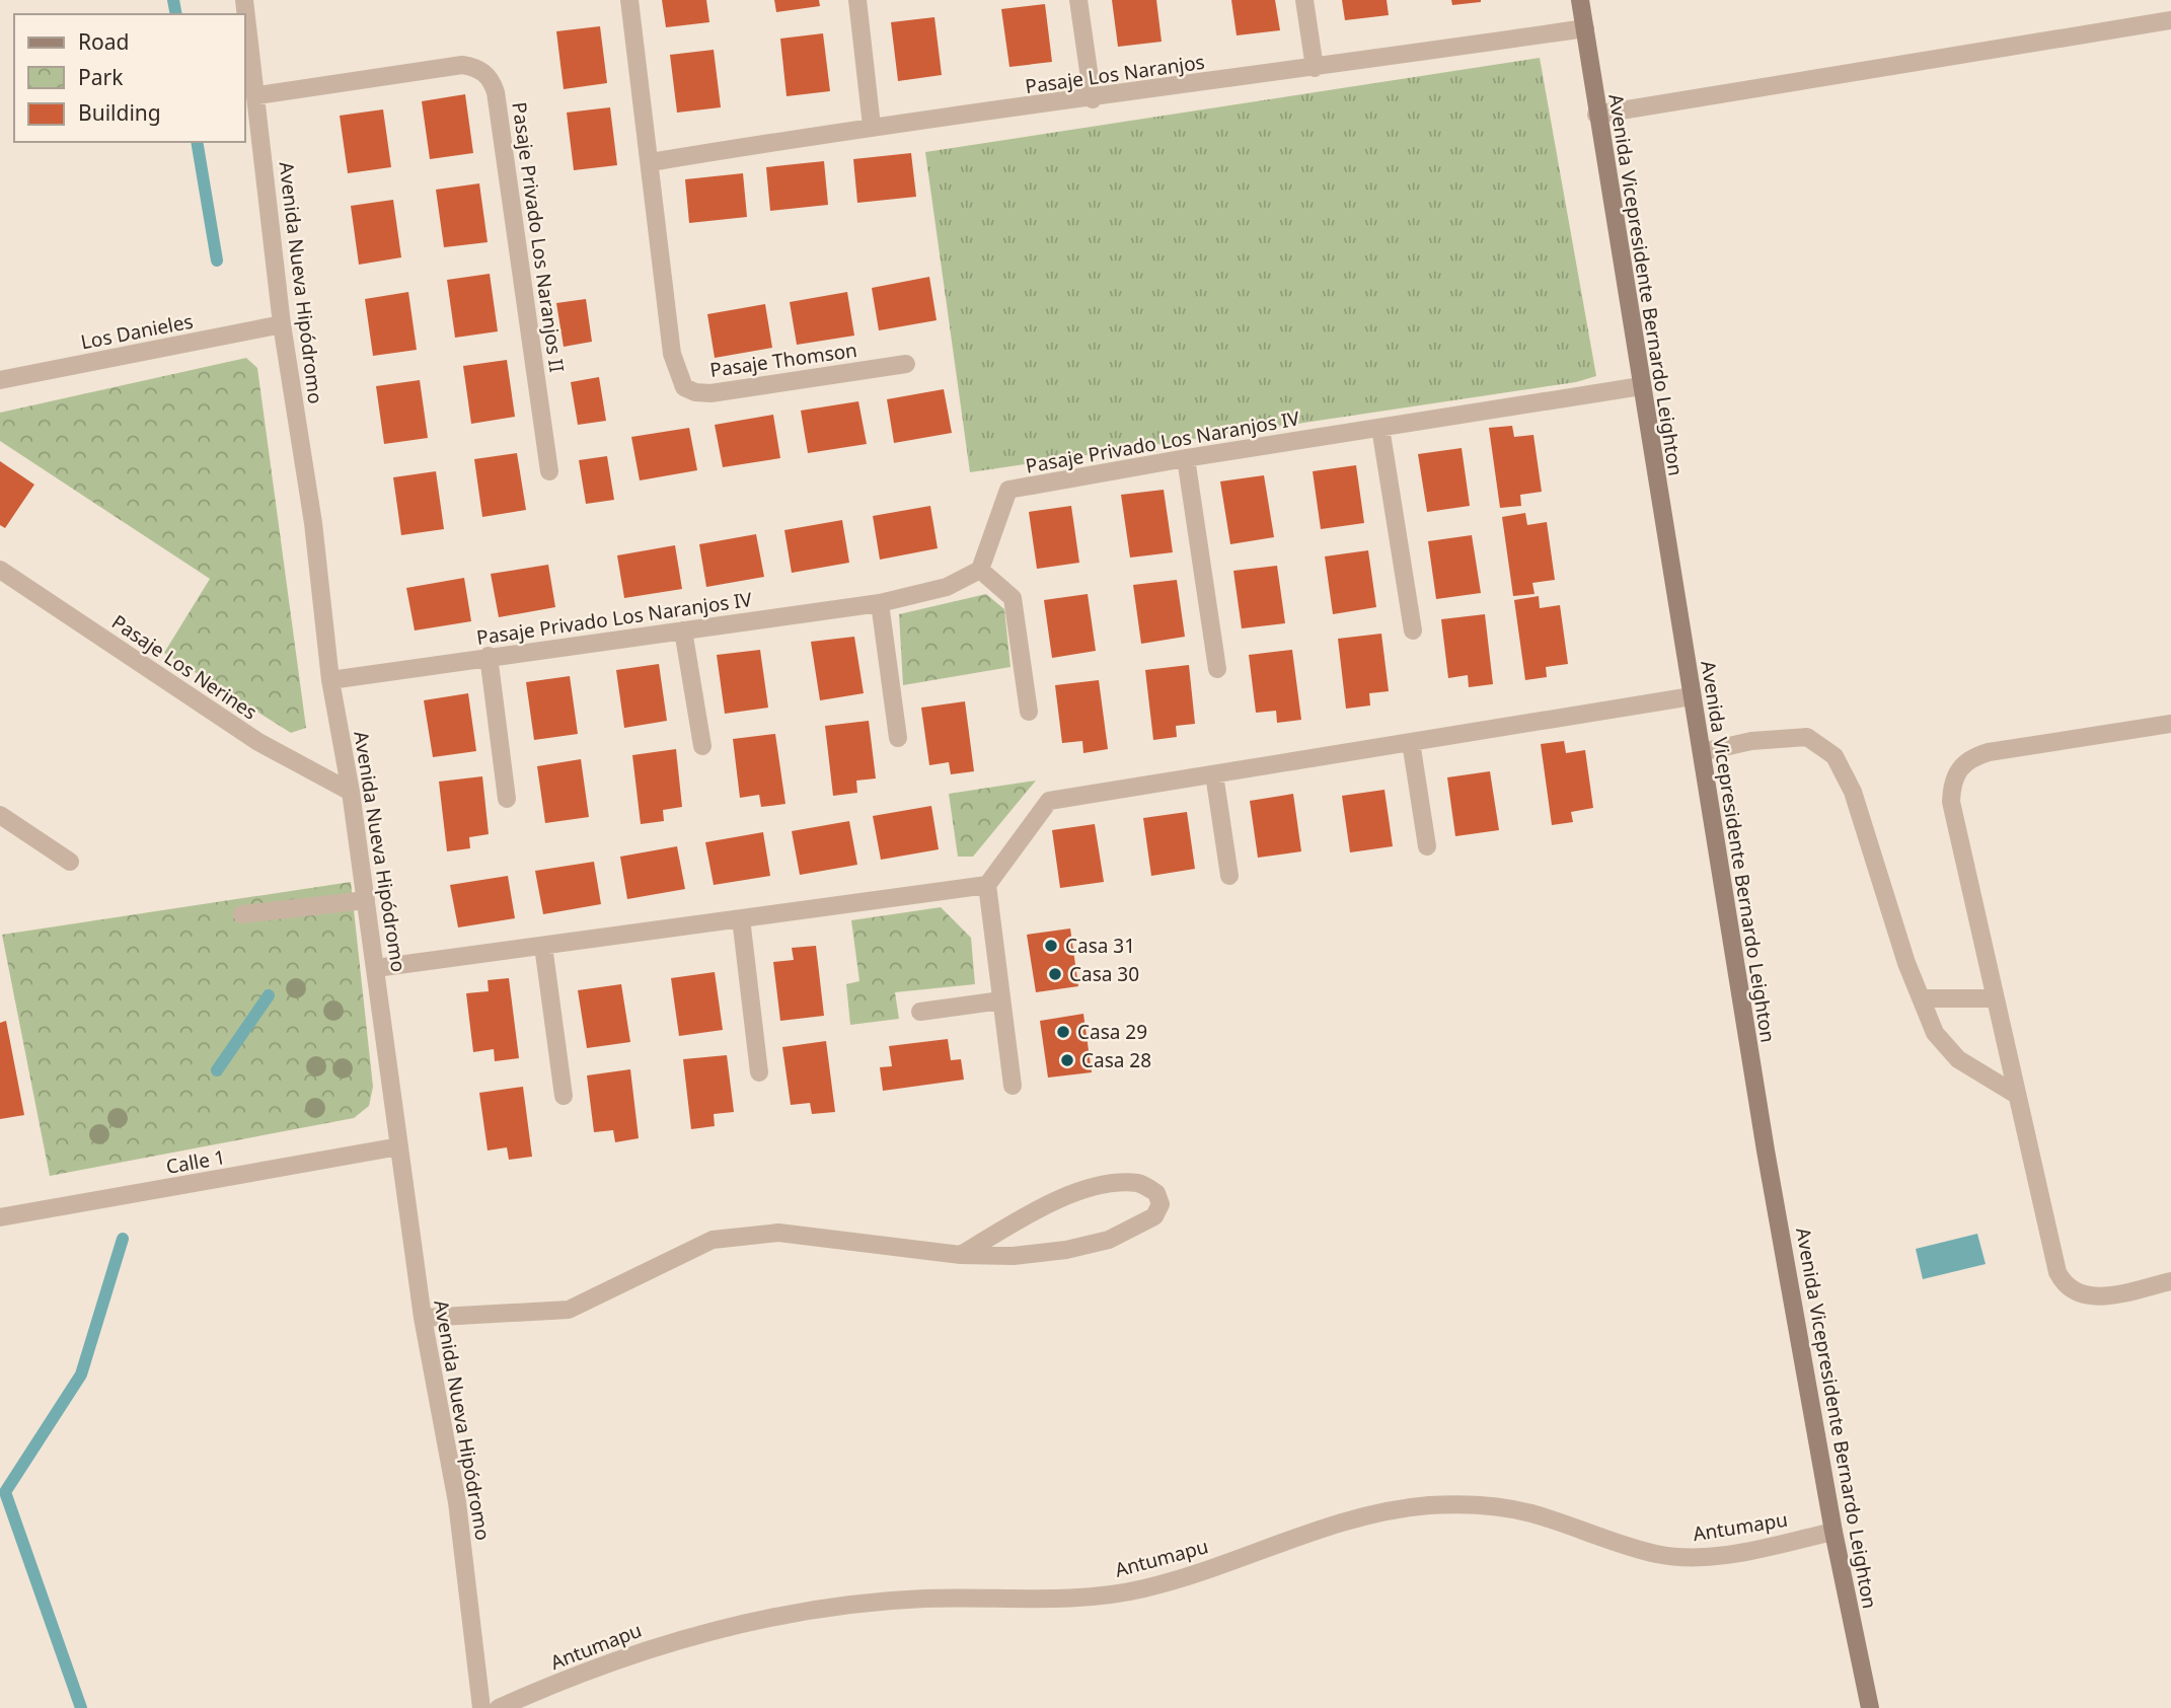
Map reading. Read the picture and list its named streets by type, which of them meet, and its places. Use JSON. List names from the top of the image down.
{
  "streets": {
    "main road": ["Avenida Vicepresidente Bernardo Leighton"],
    "street": [
      "Pasaje Los Naranjos",
      "Pasaje Privado Los Naranjos II",
      "Avenida Nueva Hipódromo",
      "Los Danieles",
      "Pasaje Thomson",
      "Pasaje Privado Los Naranjos IV",
      "Pasaje Los Nerines",
      "Calle 1",
      "Antumapu"
    ]
  },
  "crossings": [
    ["Pasaje Los Naranjos", "Avenida Vicepresidente Bernardo Leighton"],
    ["Pasaje Los Naranjos", "Pasaje Thomson"],
    ["Pasaje Privado Los Naranjos II", "Avenida Nueva Hipódromo"],
    ["Avenida Nueva Hipódromo", "Los Danieles"],
    ["Avenida Nueva Hipódromo", "Pasaje Privado Los Naranjos IV"],
    ["Avenida Nueva Hipódromo", "Pasaje Los Nerines"],
    ["Avenida Nueva Hipódromo", "Calle 1"],
    ["Avenida Vicepresidente Bernardo Leighton", "Pasaje Privado Los Naranjos IV"],
    ["Avenida Vicepresidente Bernardo Leighton", "Antumapu"]
  ],
  "places": [
    "Casa 31",
    "Casa 30",
    "Casa 29",
    "Casa 28"
  ],
  "legend": ["Road", "Park", "Building"]
}
